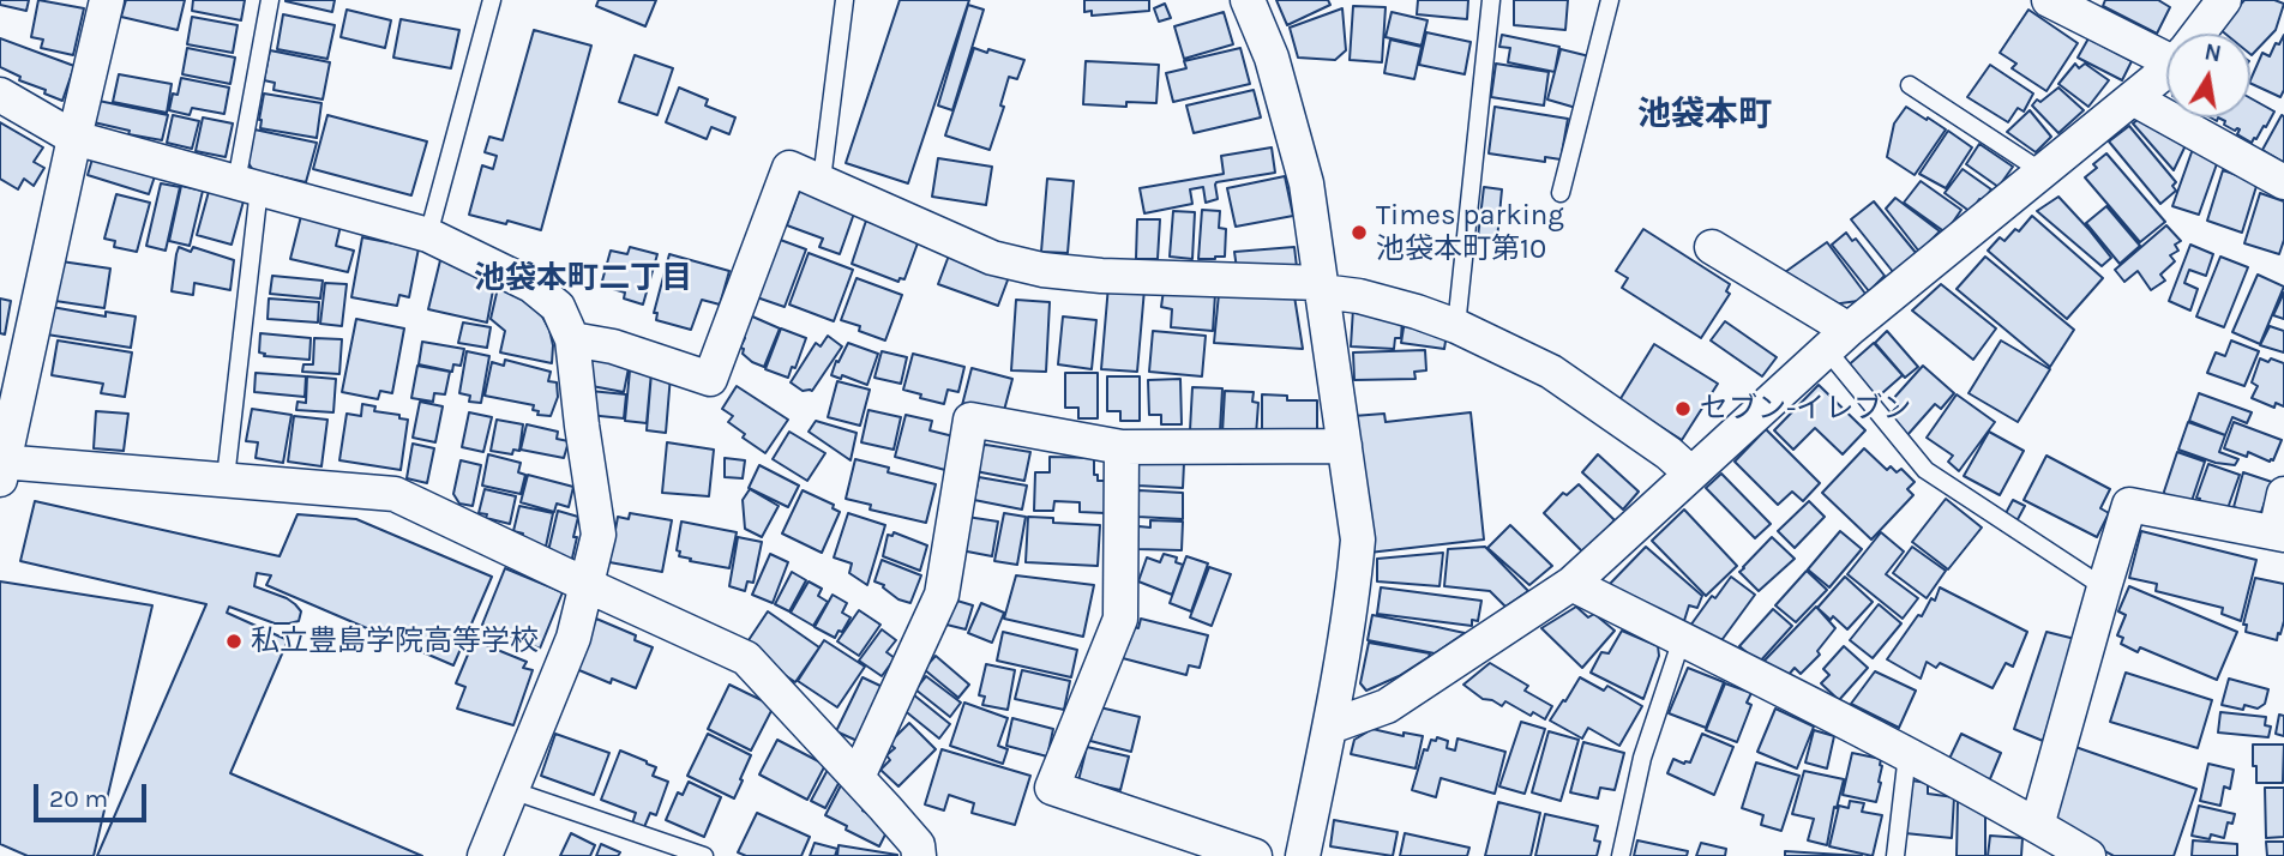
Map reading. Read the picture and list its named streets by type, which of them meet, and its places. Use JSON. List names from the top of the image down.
{
  "districts": ["池袋本町", "池袋本町二丁目"],
  "places": ["Times parking 池袋本町第10", "セブン-イレブン", "私立豊島学院高等学校"],
  "scale_bar": "20 m",
  "north": "top"
}
